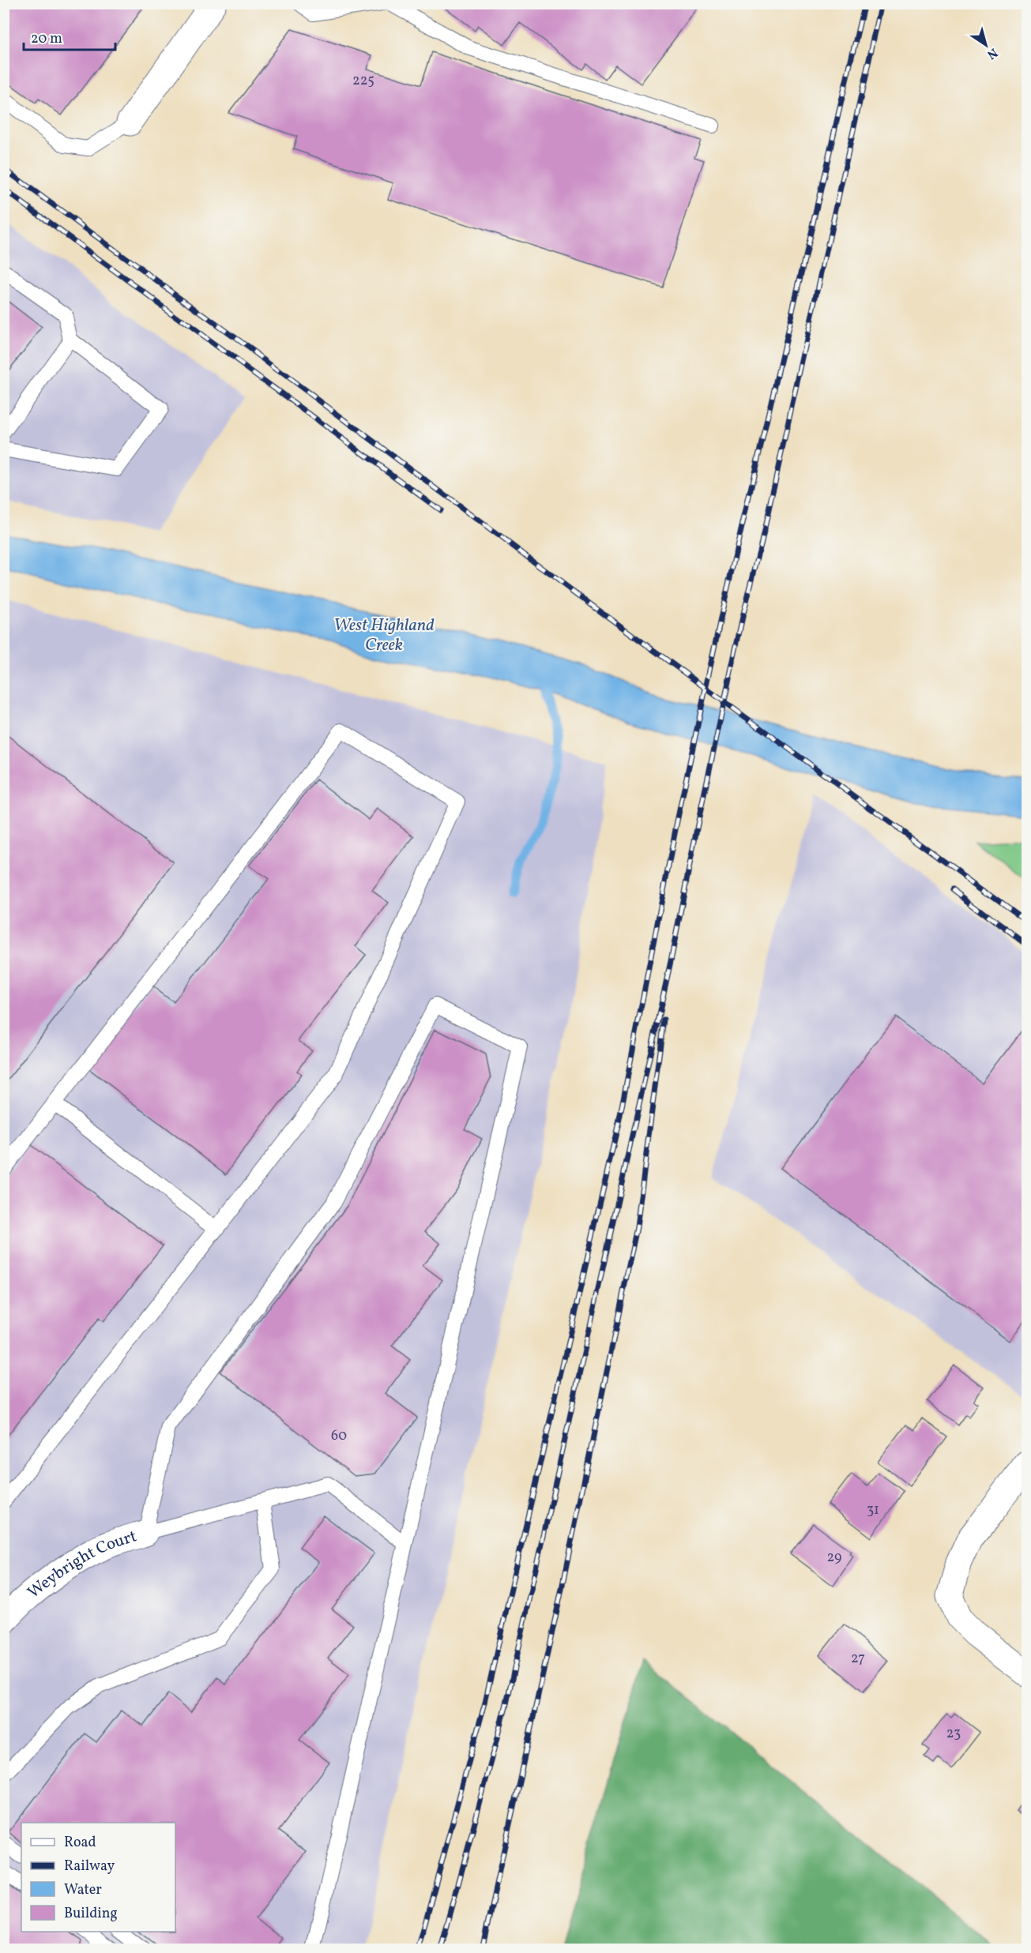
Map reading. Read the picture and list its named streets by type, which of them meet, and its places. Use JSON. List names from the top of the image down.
{
  "streets": {
    "street": ["Weybright Court"]
  },
  "water": ["West Highland Creek"],
  "house_numbers": [
    "225",
    "60",
    "31",
    "29",
    "27",
    "23"
  ],
  "legend": [
    "Road",
    "Railway",
    "Water",
    "Building"
  ],
  "scale_bar": "20 m",
  "north": "bottom right"
}
